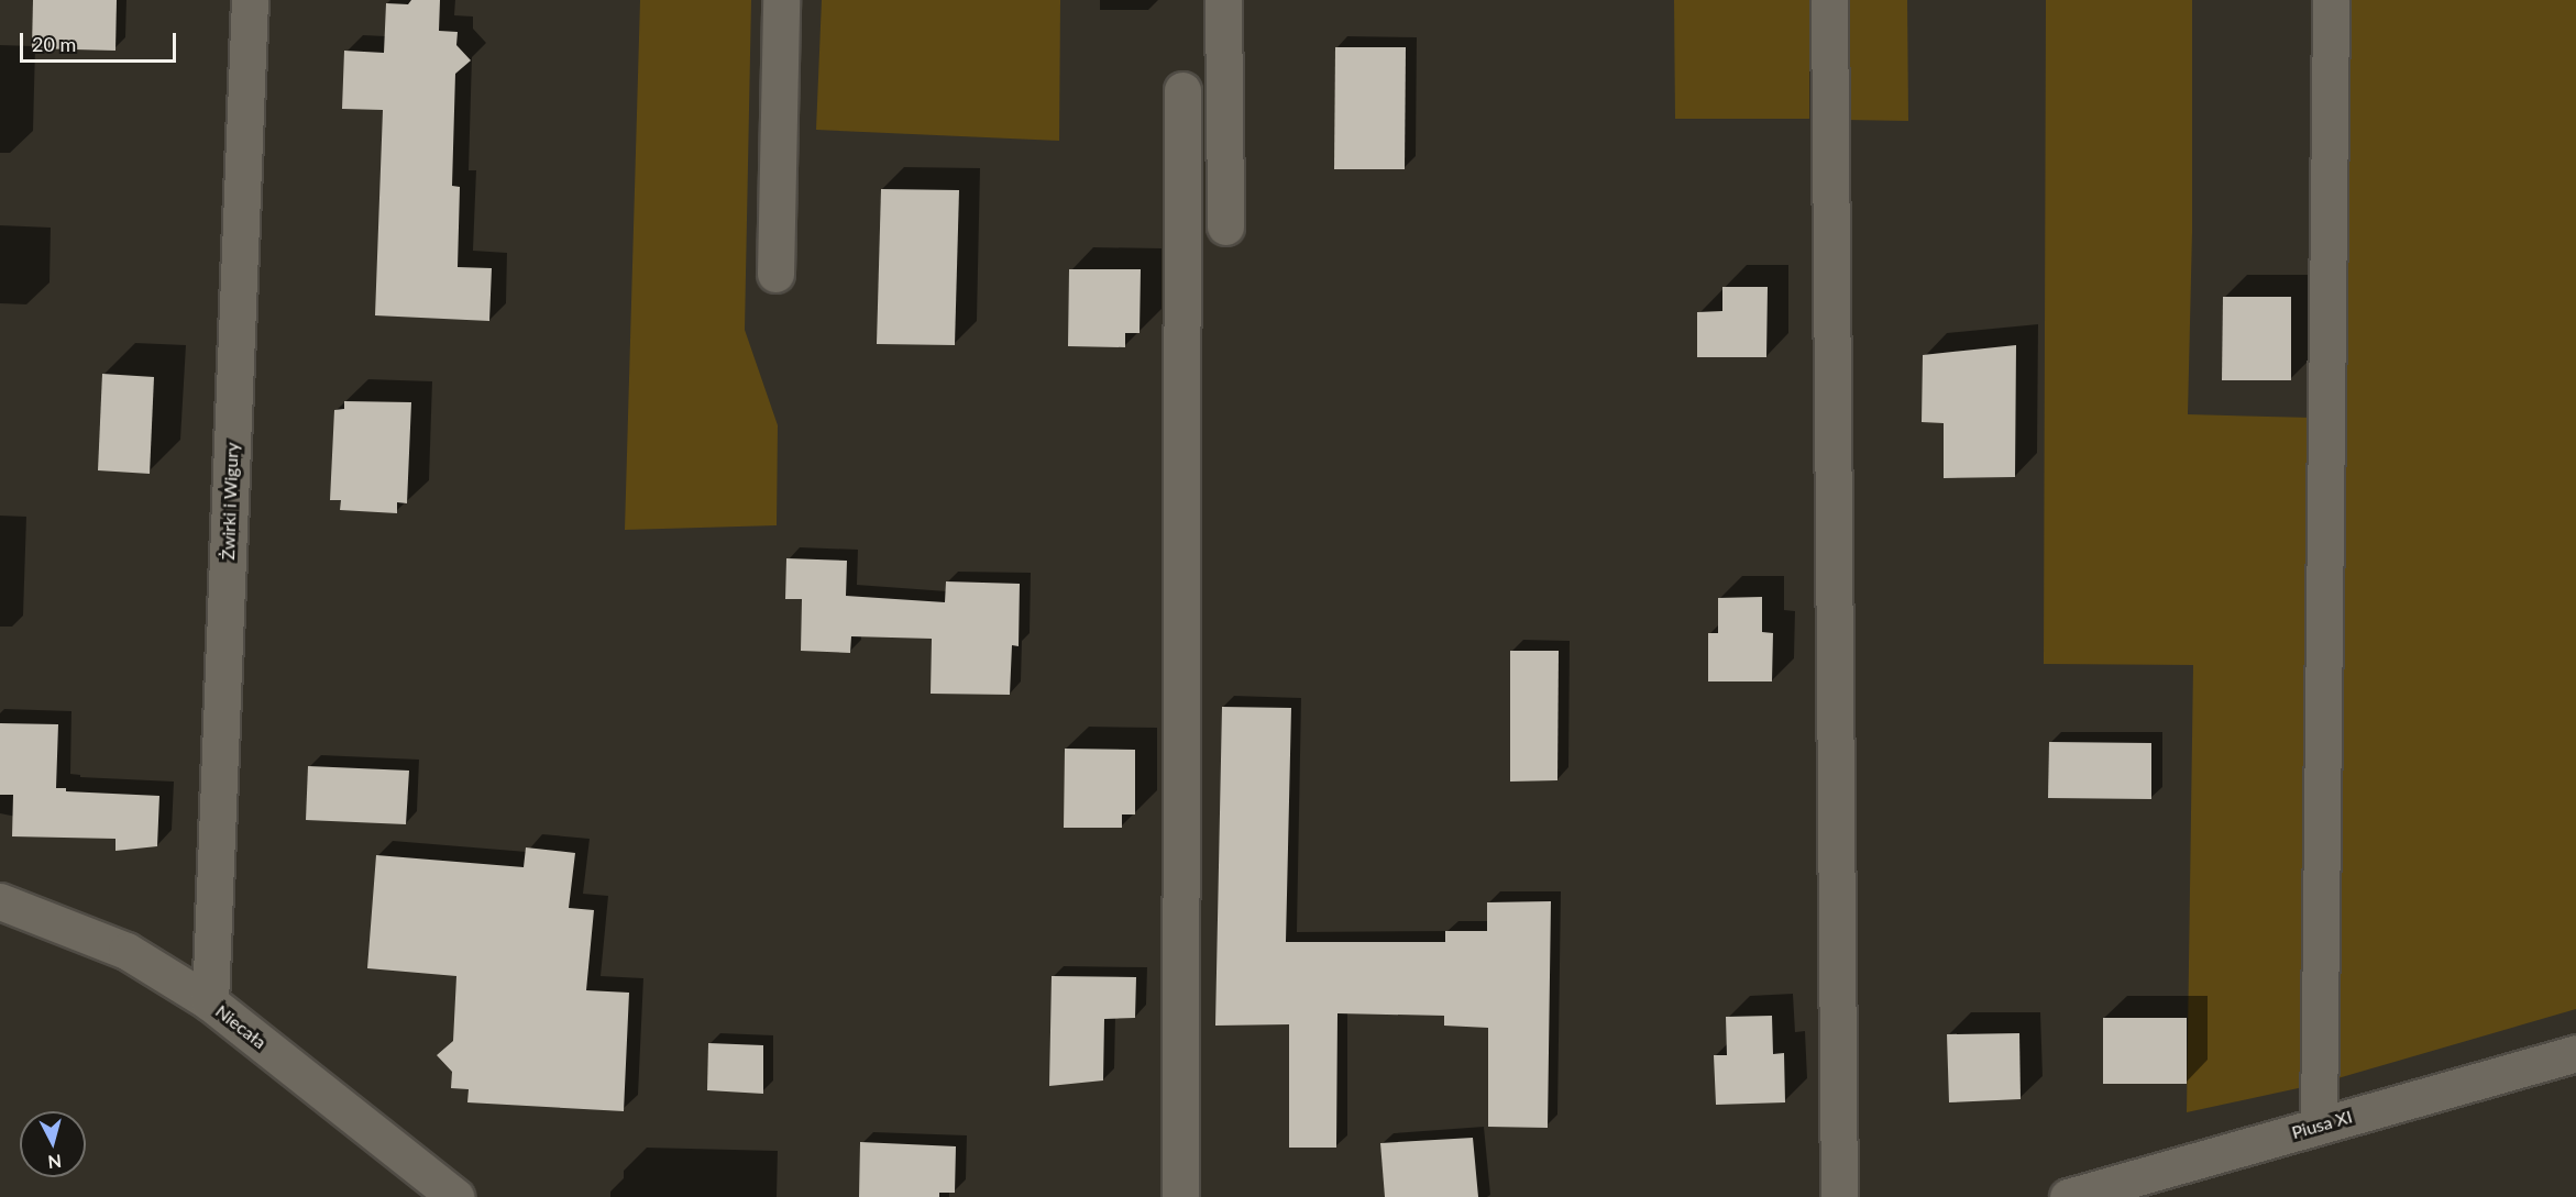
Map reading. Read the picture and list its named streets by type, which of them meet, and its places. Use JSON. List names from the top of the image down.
{
  "streets": {
    "street": ["Żwirki i Wigury", "Niecała", "Piusa XI"]
  },
  "crossings": [
    ["Żwirki i Wigury", "Niecała"]
  ],
  "scale_bar": "20 m",
  "north": "bottom"
}
